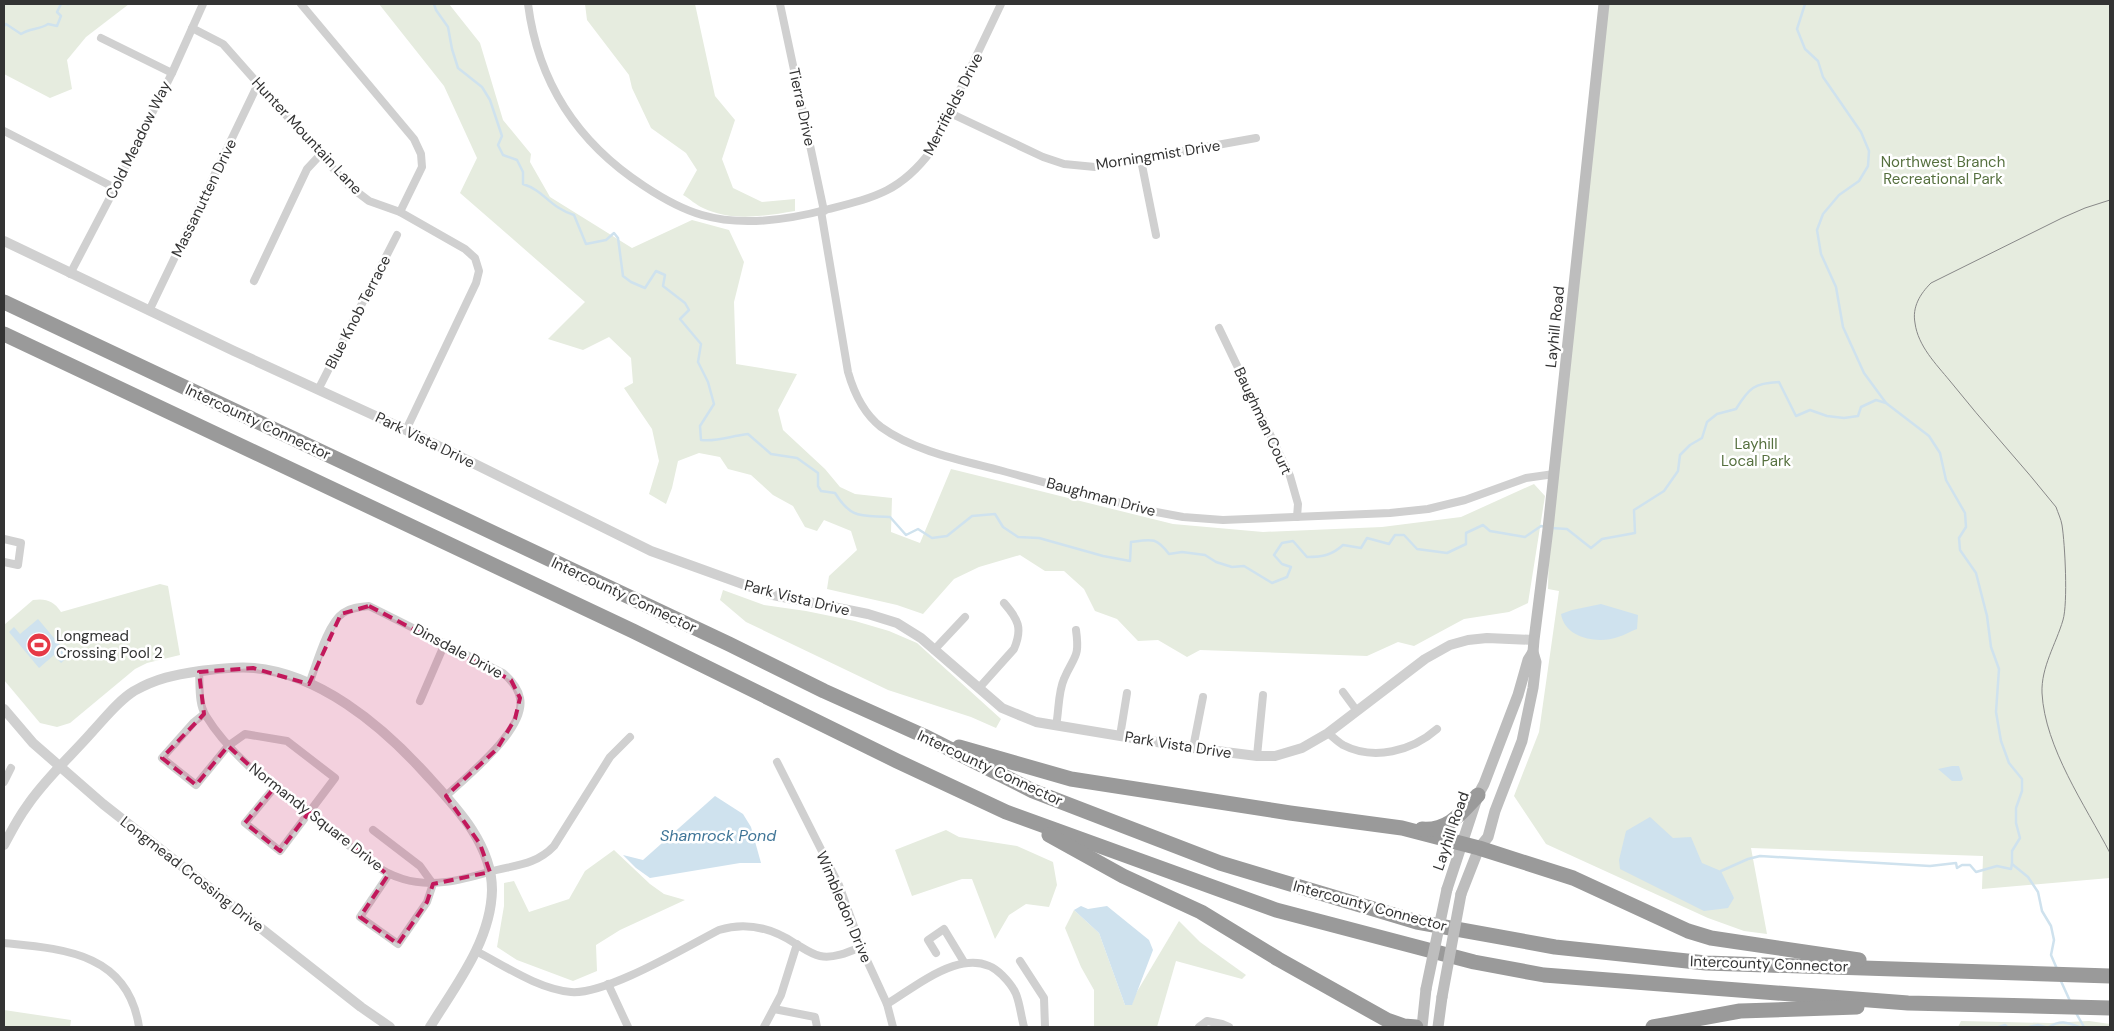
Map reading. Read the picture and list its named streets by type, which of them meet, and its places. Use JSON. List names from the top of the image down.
{
  "streets": {
    "highway": ["Intercounty Connector"],
    "main road": ["Layhill Road"],
    "street": [
      "Merrifields Drive",
      "Tierra Drive",
      "Hunter Mountain Lane",
      "Cold Meadow Way",
      "Morningmist Drive",
      "Massanutten Drive",
      "Blue Knob Terrace",
      "Baughman Court",
      "Park Vista Drive",
      "Baughman Drive",
      "Dinsdale Drive",
      "Normandy Square Drive",
      "Longmead Crossing Drive",
      "Wimbledon Drive"
    ]
  },
  "crossings": [
    ["Merrifields Drive", "Tierra Drive"],
    ["Merrifields Drive", "Morningmist Drive"],
    ["Merrifields Drive", "Baughman Drive"],
    ["Tierra Drive", "Baughman Drive"],
    ["Hunter Mountain Lane", "Cold Meadow Way"],
    ["Hunter Mountain Lane", "Massanutten Drive"],
    ["Hunter Mountain Lane", "Park Vista Drive"],
    ["Cold Meadow Way", "Park Vista Drive"],
    ["Massanutten Drive", "Park Vista Drive"],
    ["Blue Knob Terrace", "Park Vista Drive"],
    ["Layhill Road", "Park Vista Drive"],
    ["Layhill Road", "Baughman Drive"],
    ["Baughman Court", "Baughman Drive"]
  ],
  "water": ["Shamrock Pond"],
  "parks": ["Northwest Branch Recreational Park", "Layhill Local Park"],
  "places": {
    "sports": ["Longmead Crossing Pool 2"]
  }
}
